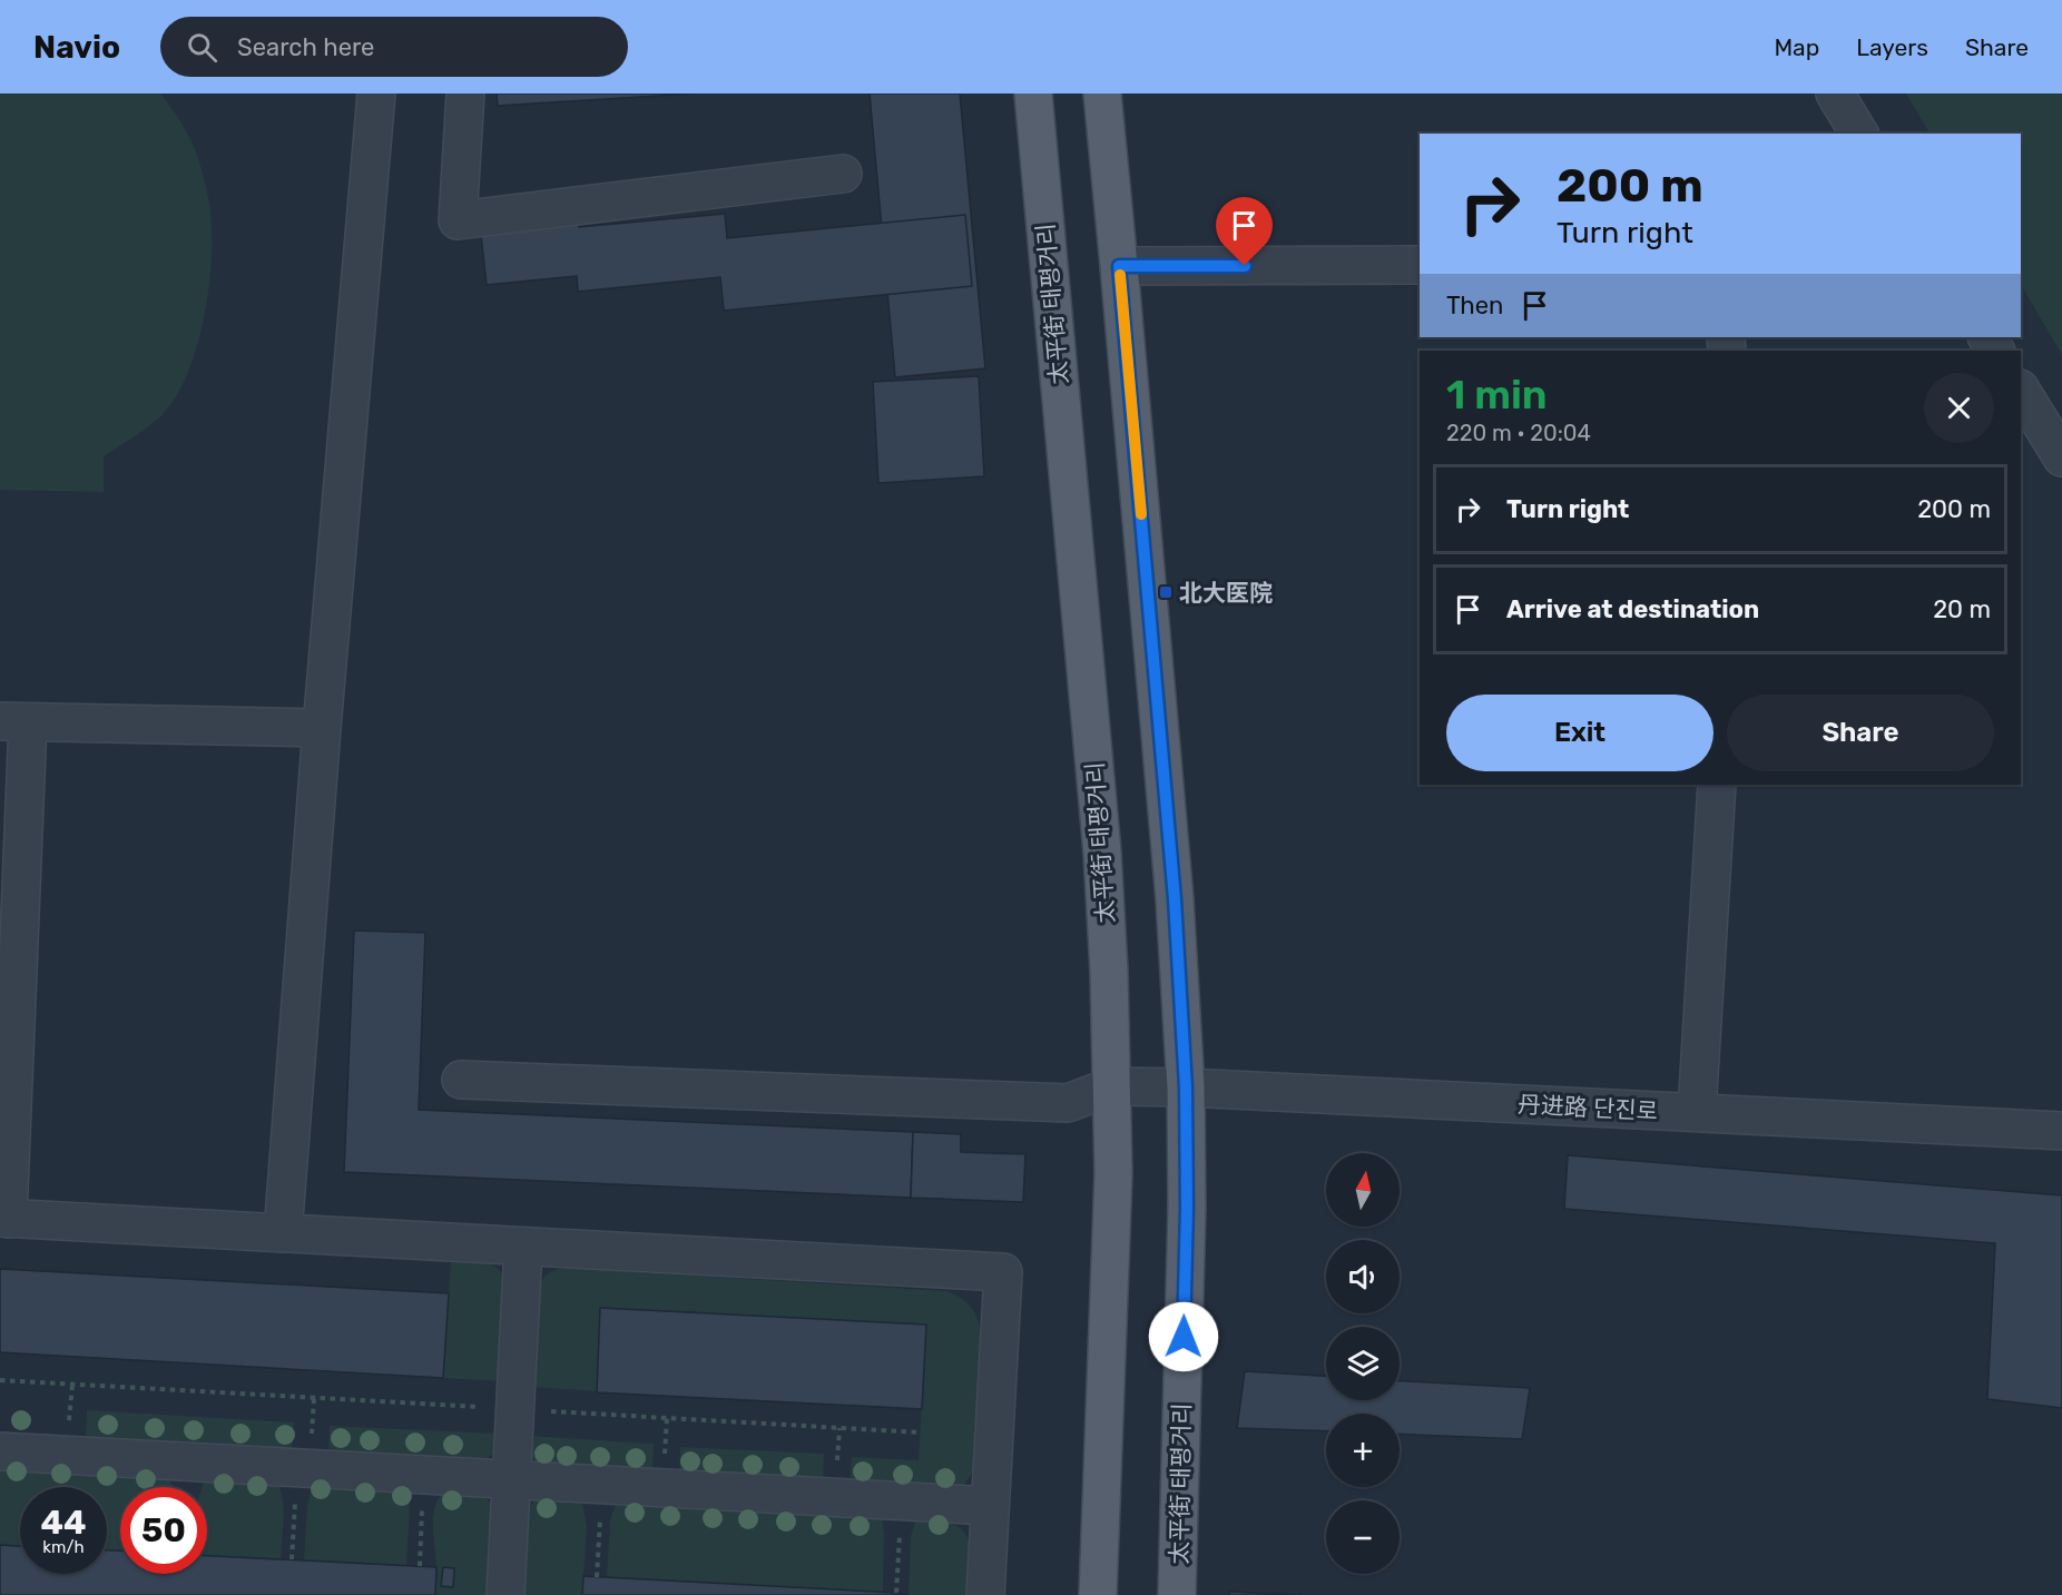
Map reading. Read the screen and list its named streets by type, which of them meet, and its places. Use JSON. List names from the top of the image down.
{
  "streets": {
    "main road": ["太平街 태평거리"],
    "street": ["丹进路 단진로"]
  },
  "crossings": [
    ["太平街 태평거리", "丹进路 단진로"]
  ],
  "places": {
    "transit": ["北大医院"]
  },
  "north": "top",
  "page": {
    "header": "Navio",
    "search": "Search here",
    "nav": ["Map", "Layers", "Share"],
    "turn": ["200 m", "Turn right"],
    "then": "Then",
    "heading": ["1 min", "220 m · 20:04"],
    "list": [
      {
        "name": "Turn right",
        "value": "200 m"
      },
      {
        "name": "Arrive at destination",
        "value": "20 m"
      }
    ],
    "buttons": ["Exit", "Share"],
    "map_buttons": ["+", "−"],
    "speed": "44 km/h",
    "limit": "50"
  }
}
